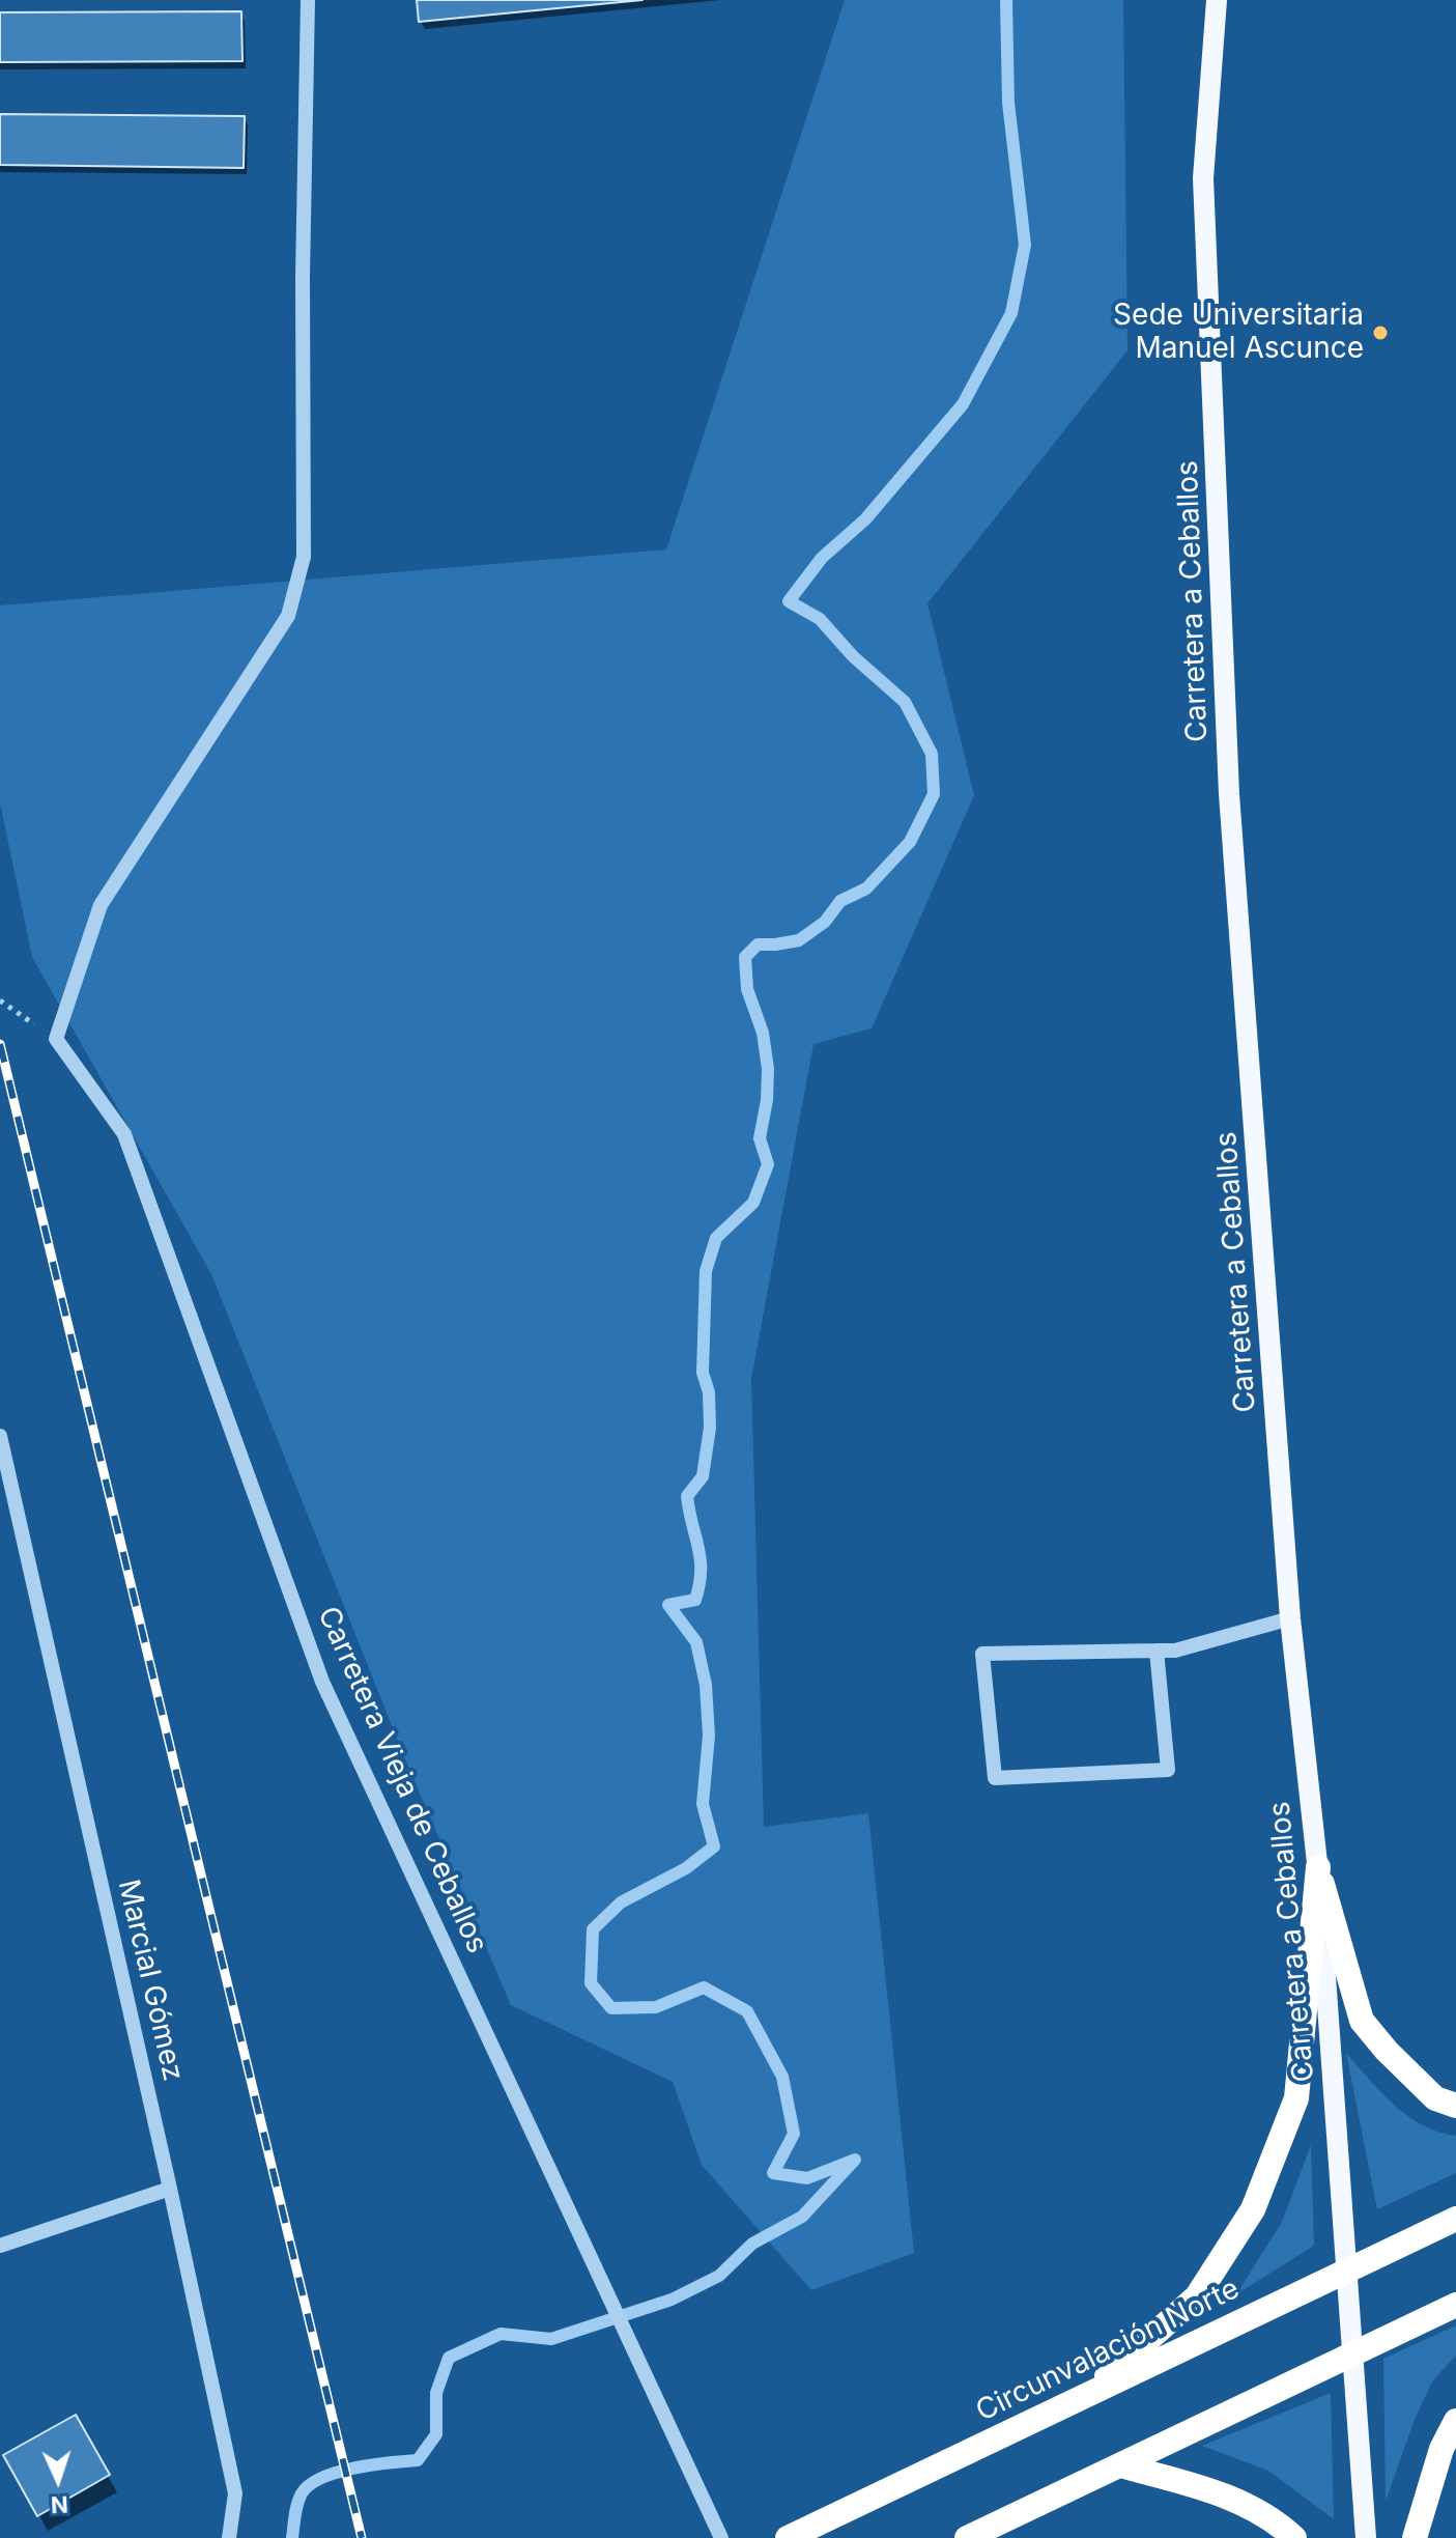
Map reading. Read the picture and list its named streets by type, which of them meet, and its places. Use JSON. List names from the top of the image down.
{
  "streets": {
    "highway": ["Circunvalación Norte"],
    "main road": ["Carretera a Ceballos"],
    "street": ["Carretera Vieja de Ceballos", "Marcial Gómez"]
  },
  "crossings": [
    ["Carretera a Ceballos", "Circunvalación Norte"]
  ],
  "places": ["Sede Universitaria Manuel Ascunce"],
  "north": "bottom"
}
